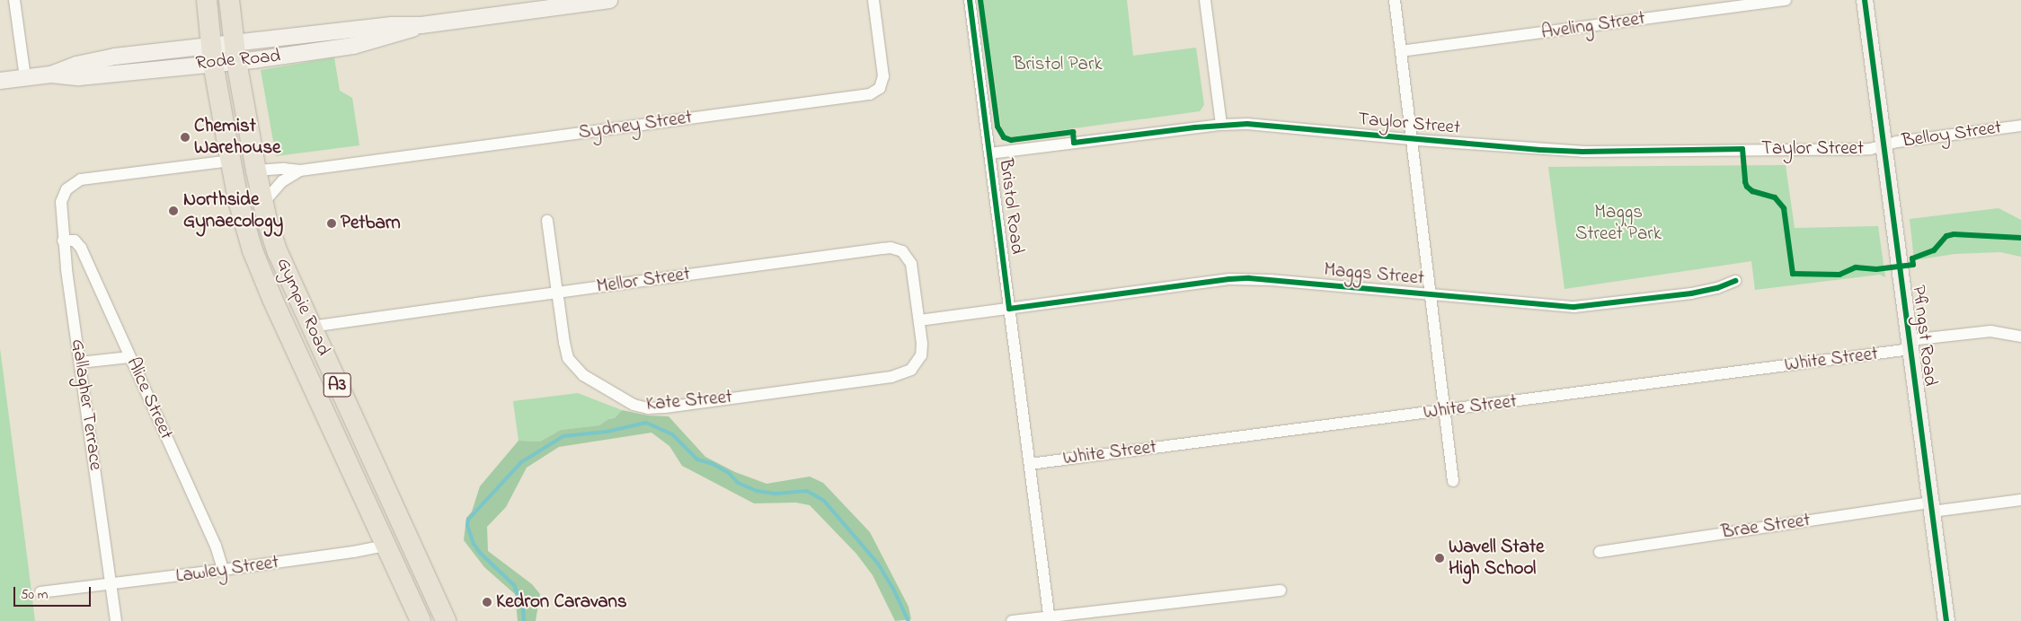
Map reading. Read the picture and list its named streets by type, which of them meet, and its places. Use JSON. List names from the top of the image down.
{
  "streets": {
    "highway": ["Gympie Road", "A3"],
    "main road": ["Rode Road", "Pfingst Road"],
    "street": [
      "Aveling Street",
      "Taylor Street",
      "Sydney Street",
      "Belloy Street",
      "Bristol Road",
      "Maggs Street",
      "Mellor Street",
      "White Street",
      "Alice Street",
      "Kate Street",
      "Gallagher Terrace",
      "Brae Street",
      "Lawley Street"
    ]
  },
  "crossings": [
    ["Rode Road", "Gympie Road"],
    ["Taylor Street", "Belloy Street"],
    ["Taylor Street", "Bristol Road"],
    ["Taylor Street", "Pfingst Road"],
    ["Sydney Street", "Gympie Road"],
    ["Belloy Street", "Pfingst Road"],
    ["Bristol Road", "Maggs Street"],
    ["Bristol Road", "White Street"],
    ["Maggs Street", "Mellor Street"],
    ["Maggs Street", "Kate Street"],
    ["Mellor Street", "Gympie Road"],
    ["Mellor Street", "Kate Street"],
    ["Gympie Road", "Gallagher Terrace"],
    ["Gympie Road", "Lawley Street"],
    ["Pfingst Road", "White Street"],
    ["Pfingst Road", "Brae Street"],
    ["Alice Street", "Gallagher Terrace"],
    ["Alice Street", "Lawley Street"],
    ["Gallagher Terrace", "Lawley Street"]
  ],
  "parks": ["Bristol Park", "Maggs Street Park"],
  "places": [
    "Chemist Warehouse",
    "Northside Gynaecology",
    "Petbarn",
    "Wavell State High School",
    "Kedron Caravans"
  ],
  "scale_bar": "50 m"
}
